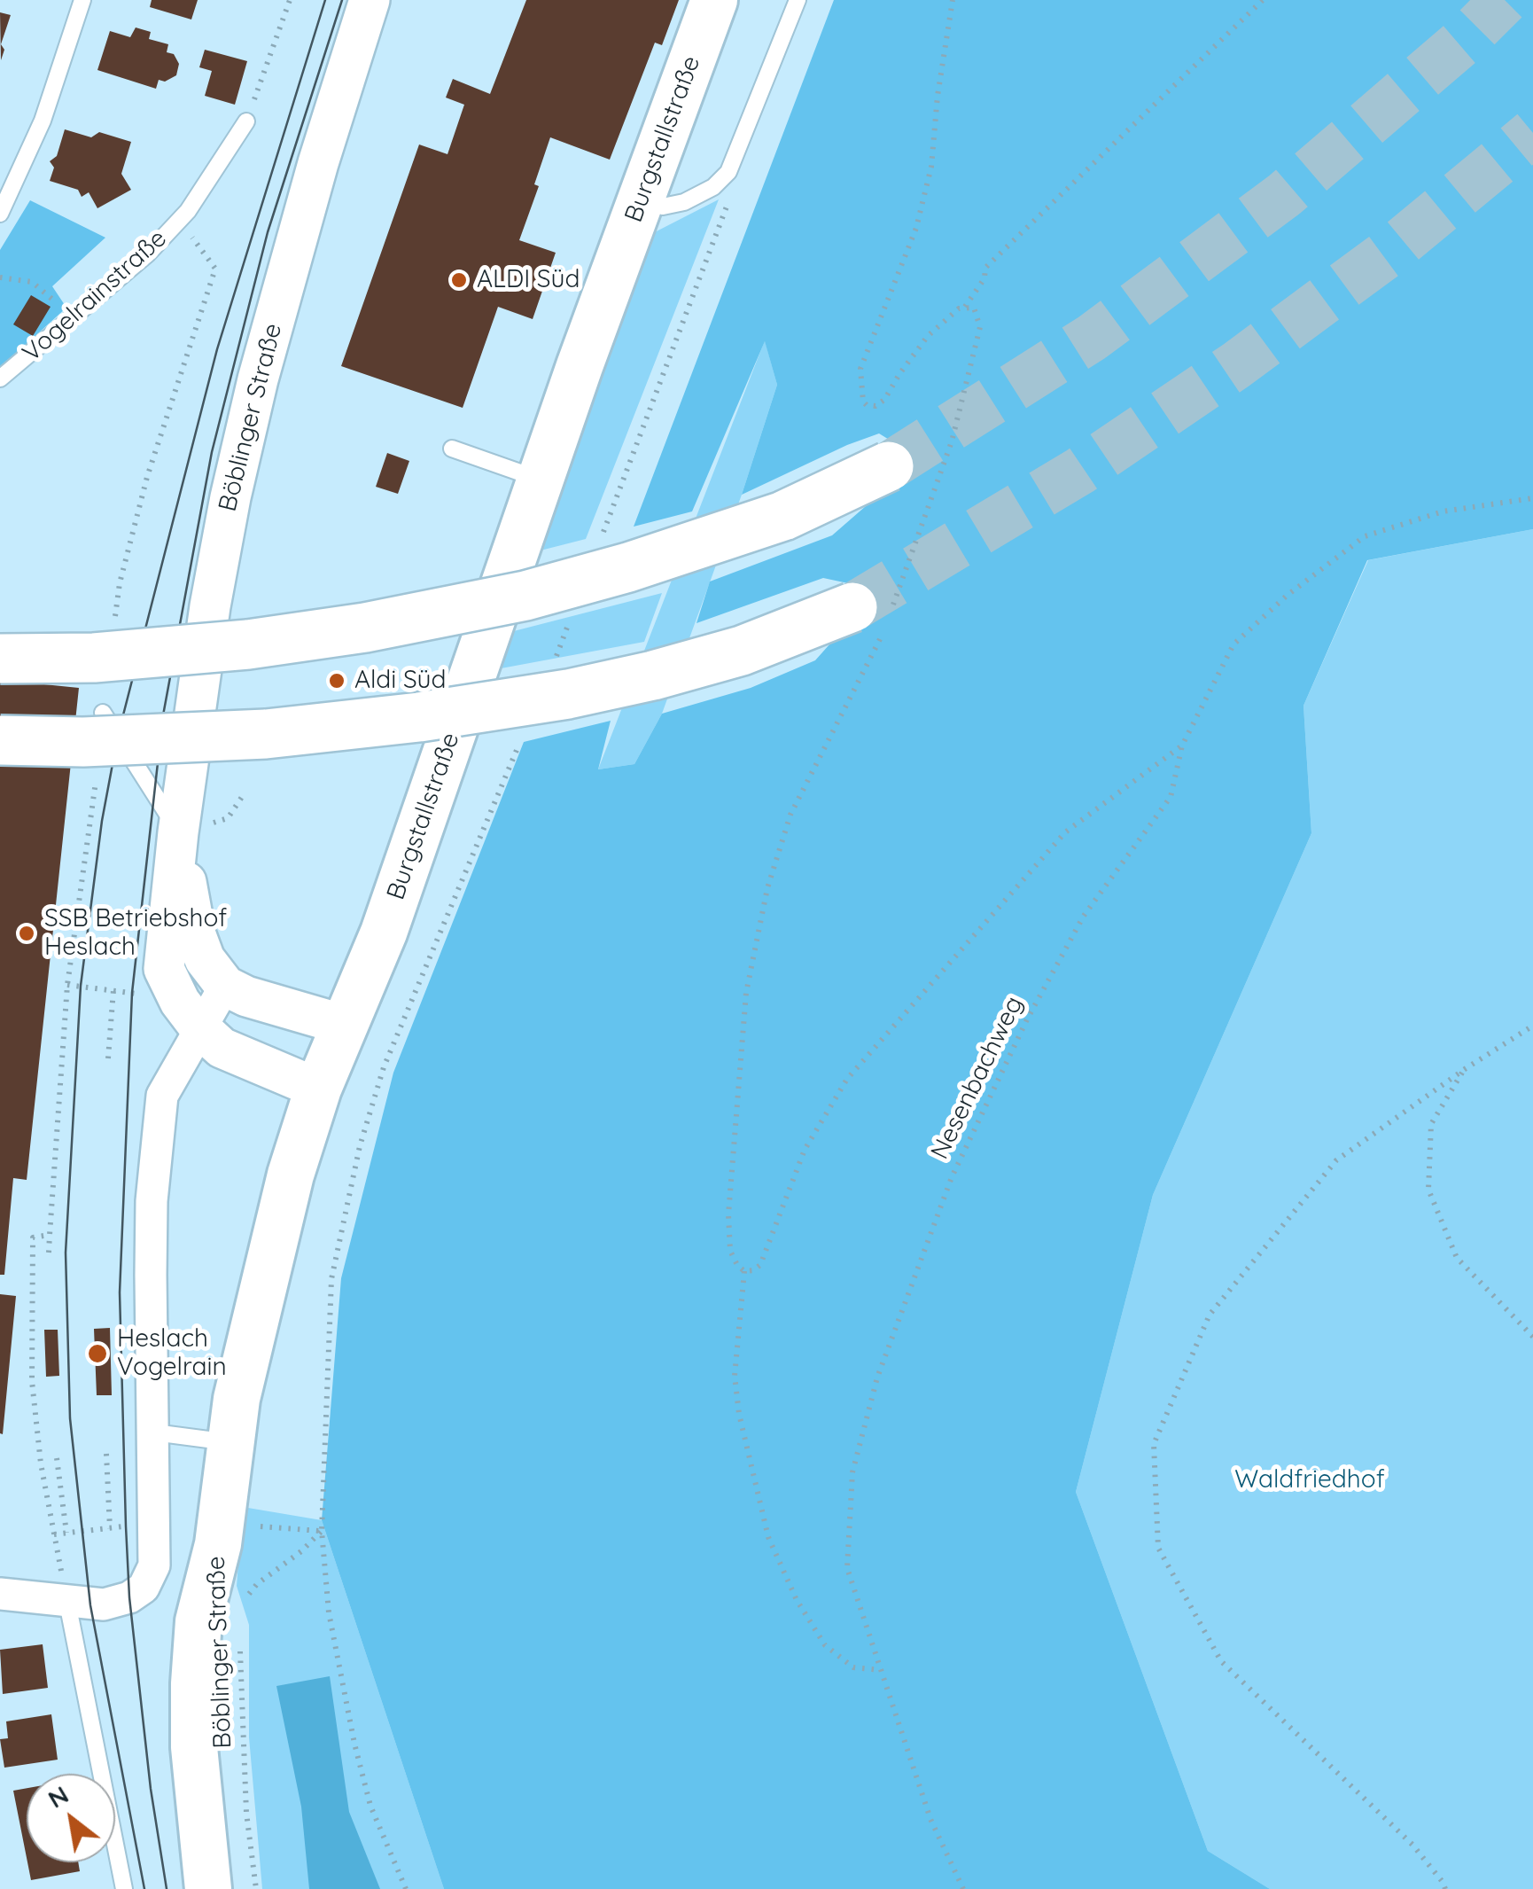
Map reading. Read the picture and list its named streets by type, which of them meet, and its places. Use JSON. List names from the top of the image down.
{
  "streets": {
    "main road": ["Burgstallstraße", "Böblinger Straße"],
    "lane": ["Vogelrainstraße"],
    "path": ["Nesenbachweg"]
  },
  "crossings": [
    ["Burgstallstraße", "Böblinger Straße"]
  ],
  "parks": ["Waldfriedhof"],
  "places": [
    "ALDI Süd",
    "Aldi Süd",
    "SSB Betriebshof Heslach",
    "Heslach Vogelrain"
  ],
  "north": "top left"
}
